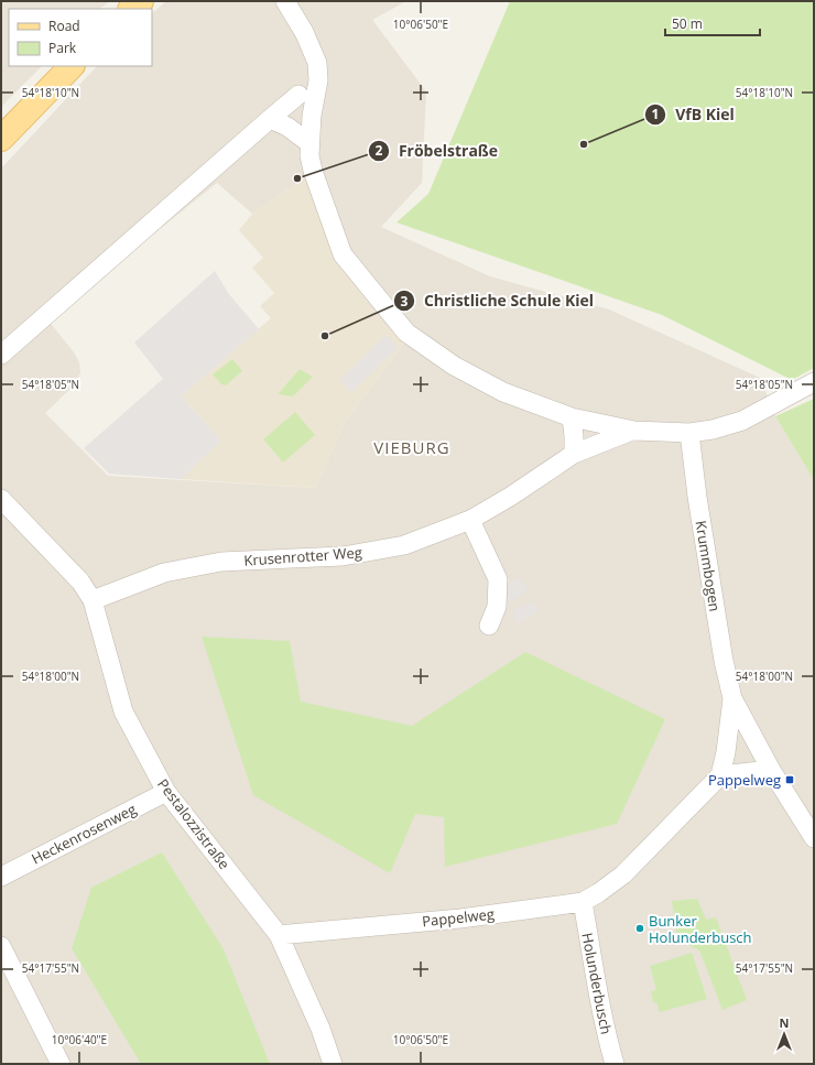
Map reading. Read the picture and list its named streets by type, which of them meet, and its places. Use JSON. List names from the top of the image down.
{
  "streets": {
    "street": [
      "Krusenrotter Weg",
      "Krummbogen",
      "Pestalozzistraße",
      "Heckenrosenweg",
      "Pappelweg",
      "Holunderbusch"
    ]
  },
  "crossings": [
    ["Krusenrotter Weg", "Krummbogen"],
    ["Krusenrotter Weg", "Pestalozzistraße"],
    ["Krummbogen", "Pappelweg"],
    ["Pestalozzistraße", "Heckenrosenweg"],
    ["Pestalozzistraße", "Pappelweg"],
    ["Pappelweg", "Holunderbusch"]
  ],
  "districts": ["VIEBURG"],
  "places": {
    "other": [
      "VfB Kiel",
      "Fröbelstraße",
      "Christliche Schule Kiel",
      "Bunker Holunderbusch"
    ],
    "transit": ["Pappelweg"]
  },
  "legend": ["Road", "Park"],
  "scale_bar": "50 m",
  "north": "top",
  "coordinates": [
    "10°06'50\"E",
    "54°18'10\"N",
    "54°18'05\"N",
    "54°18'00\"N",
    "54°17'55\"N",
    "10°06'40\"E"
  ]
}
